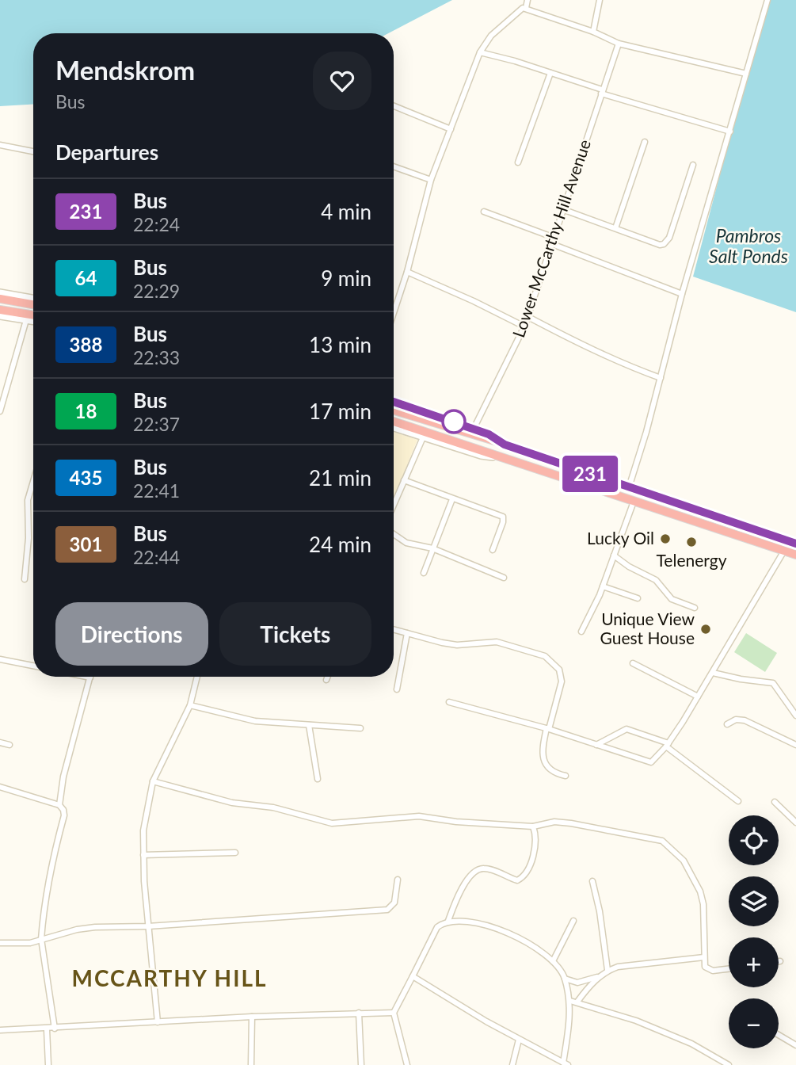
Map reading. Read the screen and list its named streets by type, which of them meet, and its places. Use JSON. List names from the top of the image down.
{
  "streets": {
    "street": ["Lower McCarthy Hill Avenue"]
  },
  "districts": ["MCCARTHY HILL"],
  "water": ["Pambros Salt Ponds"],
  "places": ["Lucky Oil", "Telenergy", "Unique View Guest House"],
  "lines": ["bus line 231"],
  "page": {
    "on_map": "231",
    "heading": [
      ["Mendskrom", "Bus"],
      "Departures"
    ],
    "list": [
      {
        "mark": "231",
        "name": "Bus",
        "note": "22:24",
        "value": "4 min"
      },
      {
        "mark": "64",
        "name": "Bus",
        "note": "22:29",
        "value": "9 min"
      },
      {
        "mark": "388",
        "name": "Bus",
        "note": "22:33",
        "value": "13 min"
      },
      {
        "mark": "18",
        "name": "Bus",
        "note": "22:37",
        "value": "17 min"
      },
      {
        "mark": "435",
        "name": "Bus",
        "note": "22:41",
        "value": "21 min"
      },
      {
        "mark": "301",
        "name": "Bus",
        "note": "22:44",
        "value": "24 min"
      }
    ],
    "buttons": ["Directions", "Tickets"],
    "map_buttons": ["+", "−"]
  }
}
